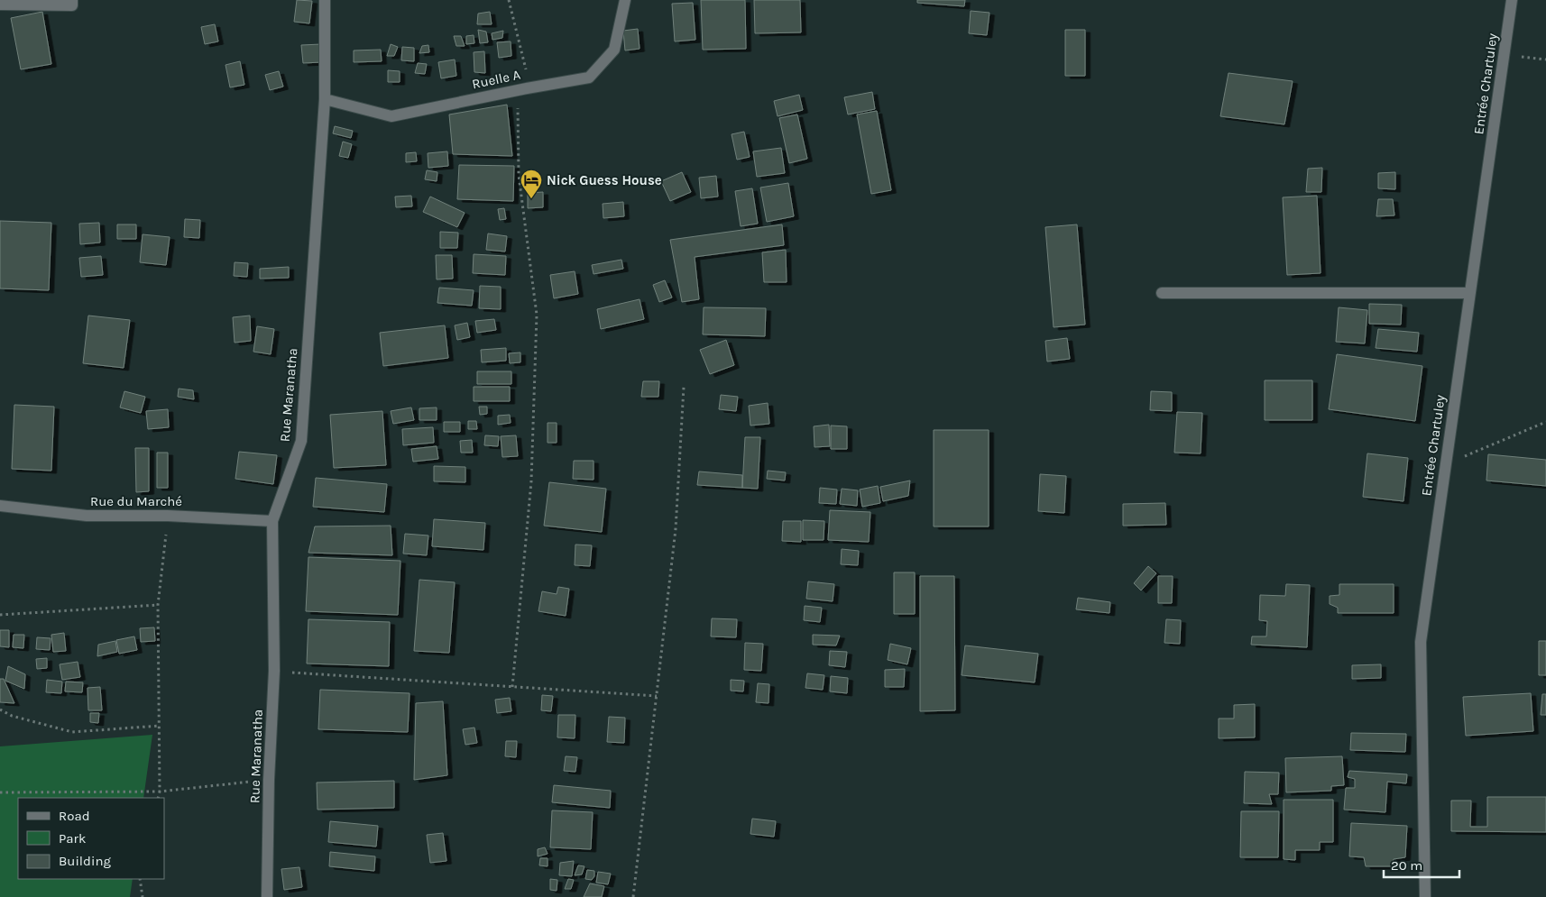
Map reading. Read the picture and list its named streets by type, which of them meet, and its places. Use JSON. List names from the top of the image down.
{
  "streets": {
    "street": [
      "Ruelle A",
      "Entrée Chartuley",
      "Rue Maranatha",
      "Rue du Marché"
    ]
  },
  "crossings": [
    ["Ruelle A", "Rue Maranatha"],
    ["Rue Maranatha", "Rue du Marché"]
  ],
  "places": {
    "hotel": ["Nick Guess House"]
  },
  "legend": ["Road", "Park", "Building"],
  "scale_bar": "20 m"
}
